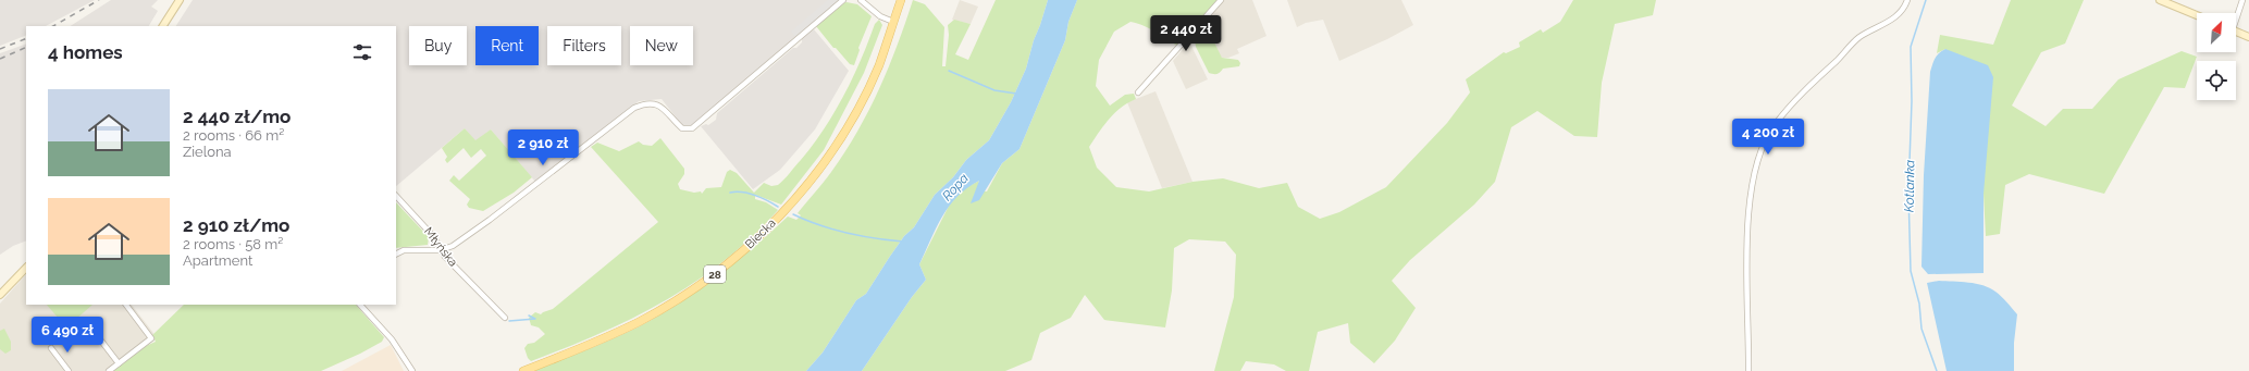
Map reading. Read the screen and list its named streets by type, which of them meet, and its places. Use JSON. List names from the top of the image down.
{
  "streets": {
    "main road": ["Biecka", "28"],
    "street": ["Młyńska"]
  },
  "water": ["Kotlanka", "Ropa"],
  "north": "top right",
  "page": {
    "price": [
      "2 440 zł",
      "4 200 zł",
      "2 910 zł",
      "6 490 zł"
    ],
    "chip": [
      "Buy",
      "Rent",
      "Filters",
      "New"
    ],
    "heading": "4 homes",
    "list": [
      {
        "name": "2 440 zł/mo",
        "note": "2 rooms · 66 m² · Zielona"
      },
      {
        "name": "2 910 zł/mo",
        "note": "2 rooms · 58 m² · Apartment"
      }
    ]
  }
}
